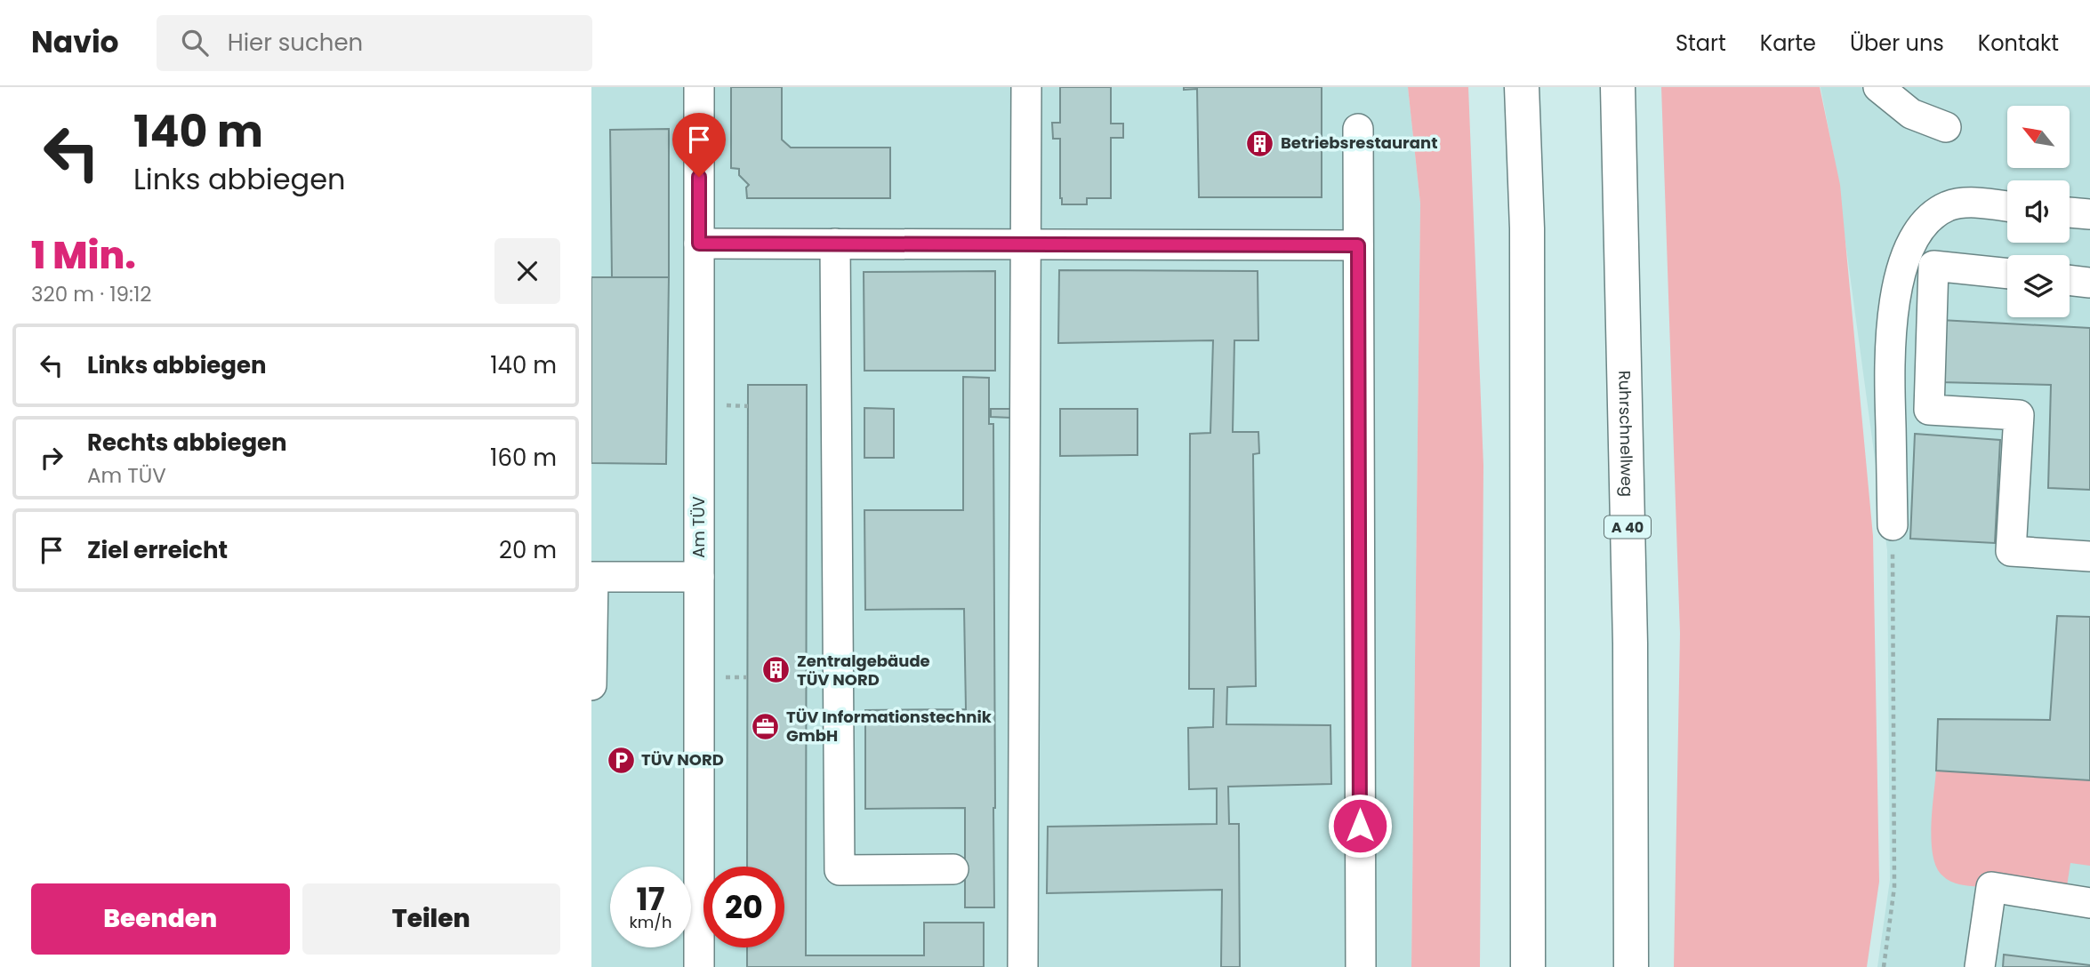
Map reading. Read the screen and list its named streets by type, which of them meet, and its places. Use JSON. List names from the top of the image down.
{
  "streets": {
    "highway": ["Ruhrschnellweg", "A 40"],
    "lane": ["Am TÜV"]
  },
  "places": {
    "building": ["Betriebsrestaurant", "Zentralgebäude TÜV NORD"],
    "office": ["TÜV Informationstechnik GmbH"],
    "parking": ["TÜV NORD"]
  },
  "north": "top left",
  "page": {
    "header": "Navio",
    "search": "Hier suchen",
    "nav": [
      "Start",
      "Karte",
      "Über uns",
      "Kontakt"
    ],
    "turn": ["140 m", "Links abbiegen"],
    "heading": ["1 Min.", "320 m · 19:12"],
    "list": [
      {
        "name": "Links abbiegen",
        "value": "140 m"
      },
      {
        "name": "Rechts abbiegen",
        "note": "Am TÜV",
        "value": "160 m"
      },
      {
        "name": "Ziel erreicht",
        "value": "20 m"
      }
    ],
    "speed": "17 km/h",
    "limit": "20",
    "buttons": ["Beenden", "Teilen"]
  }
}
